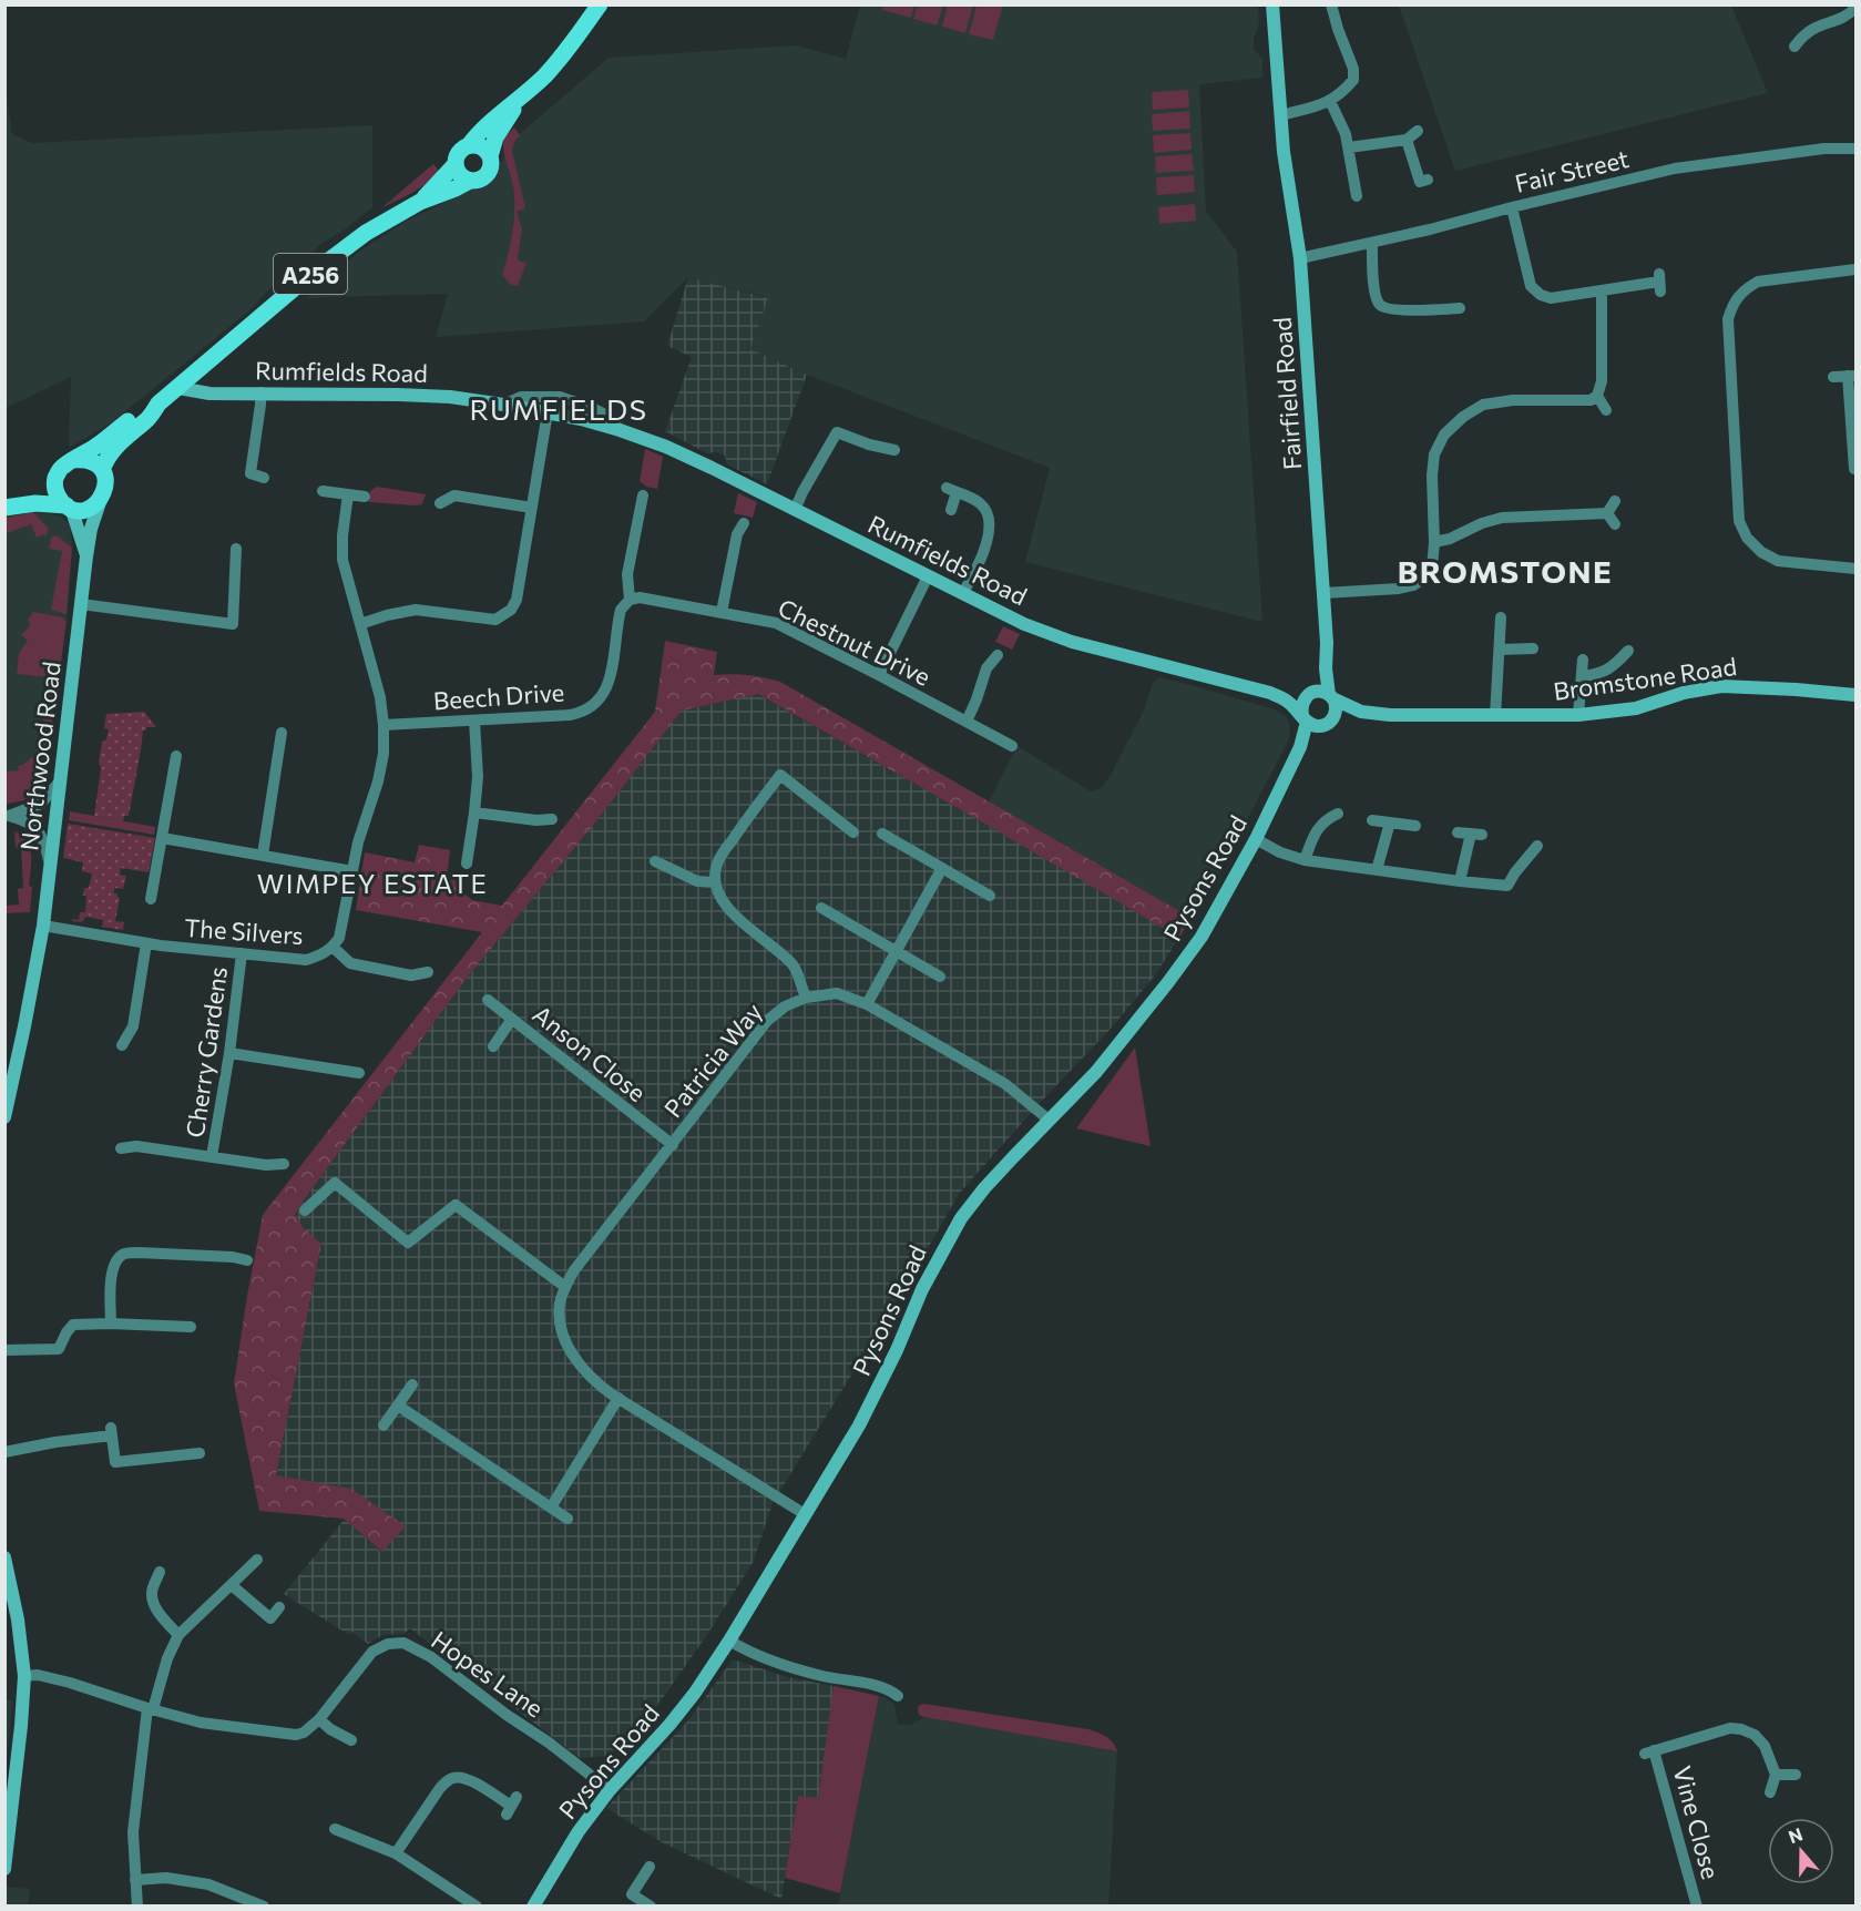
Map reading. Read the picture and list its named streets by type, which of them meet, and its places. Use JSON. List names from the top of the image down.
{
  "streets": {
    "main road": ["A256"],
    "street": [
      "Fair Street",
      "Rumfields Road",
      "Fairfield Road",
      "Chestnut Drive",
      "Bromstone Road",
      "Beech Drive",
      "Northwood Road",
      "Pysons Road",
      "The Silvers",
      "Cherry Gardens",
      "Anson Close",
      "Patricia Way",
      "Hopes Lane",
      "Vine Close"
    ]
  },
  "crossings": [
    ["Fair Street", "Fairfield Road"],
    ["A256", "Rumfields Road"],
    ["A256", "Northwood Road"],
    ["Rumfields Road", "Fairfield Road"],
    ["Rumfields Road", "Bromstone Road"],
    ["Rumfields Road", "Pysons Road"],
    ["Fairfield Road", "Bromstone Road"],
    ["Fairfield Road", "Pysons Road"],
    ["Chestnut Drive", "Beech Drive"],
    ["Bromstone Road", "Pysons Road"],
    ["Beech Drive", "The Silvers"],
    ["Northwood Road", "The Silvers"],
    ["Pysons Road", "Patricia Way"],
    ["Pysons Road", "Hopes Lane"],
    ["The Silvers", "Cherry Gardens"],
    ["Anson Close", "Patricia Way"]
  ],
  "districts": ["RUMFIELDS", "BROMSTONE", "WIMPEY ESTATE"],
  "north": "top"
}
